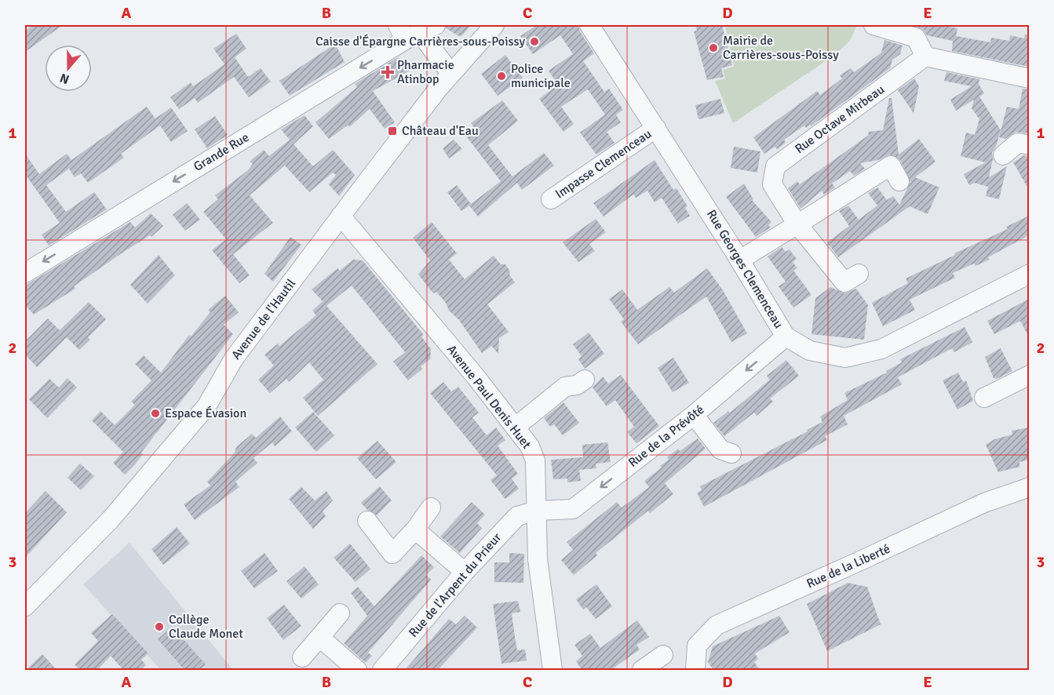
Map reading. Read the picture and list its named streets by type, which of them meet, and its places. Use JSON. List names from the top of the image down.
{
  "streets": {
    "street": [
      "Rue Octave Mirbeau",
      "Grande Rue",
      "Impasse Clemenceau",
      "Rue Georges Clemenceau",
      "Avenue de l'Hautil",
      "Avenue Paul Denis Huet",
      "Rue de la Prévôté",
      "Rue de la Liberté",
      "Rue de l'Arpent du Prieur"
    ]
  },
  "crossings": [
    ["Impasse Clemenceau", "Rue Georges Clemenceau"],
    ["Rue Georges Clemenceau", "Rue de la Prévôté"],
    ["Avenue de l'Hautil", "Avenue Paul Denis Huet"],
    ["Avenue Paul Denis Huet", "Rue de la Prévôté"],
    ["Avenue Paul Denis Huet", "Rue de l'Arpent du Prieur"],
    ["Rue de la Prévôté", "Rue de l'Arpent du Prieur"]
  ],
  "one_way": ["Grande Rue", "Rue de la Prévôté"],
  "places": {
    "other": [
      "Caisse d'Épargne Carrières-sous-Poissy",
      "Mairie de Carrières-sous-Poissy",
      "Police municipale",
      "Espace Évasion",
      "Collège Claude Monet"
    ],
    "health": ["Pharmacie Atinbop"],
    "transit": ["Château d'Eau"]
  },
  "north": "bottom",
  "grid": {
    "columns": [
      "A",
      "B",
      "C",
      "D",
      "E"
    ],
    "rows": ["1", "2", "3"]
  }
}
